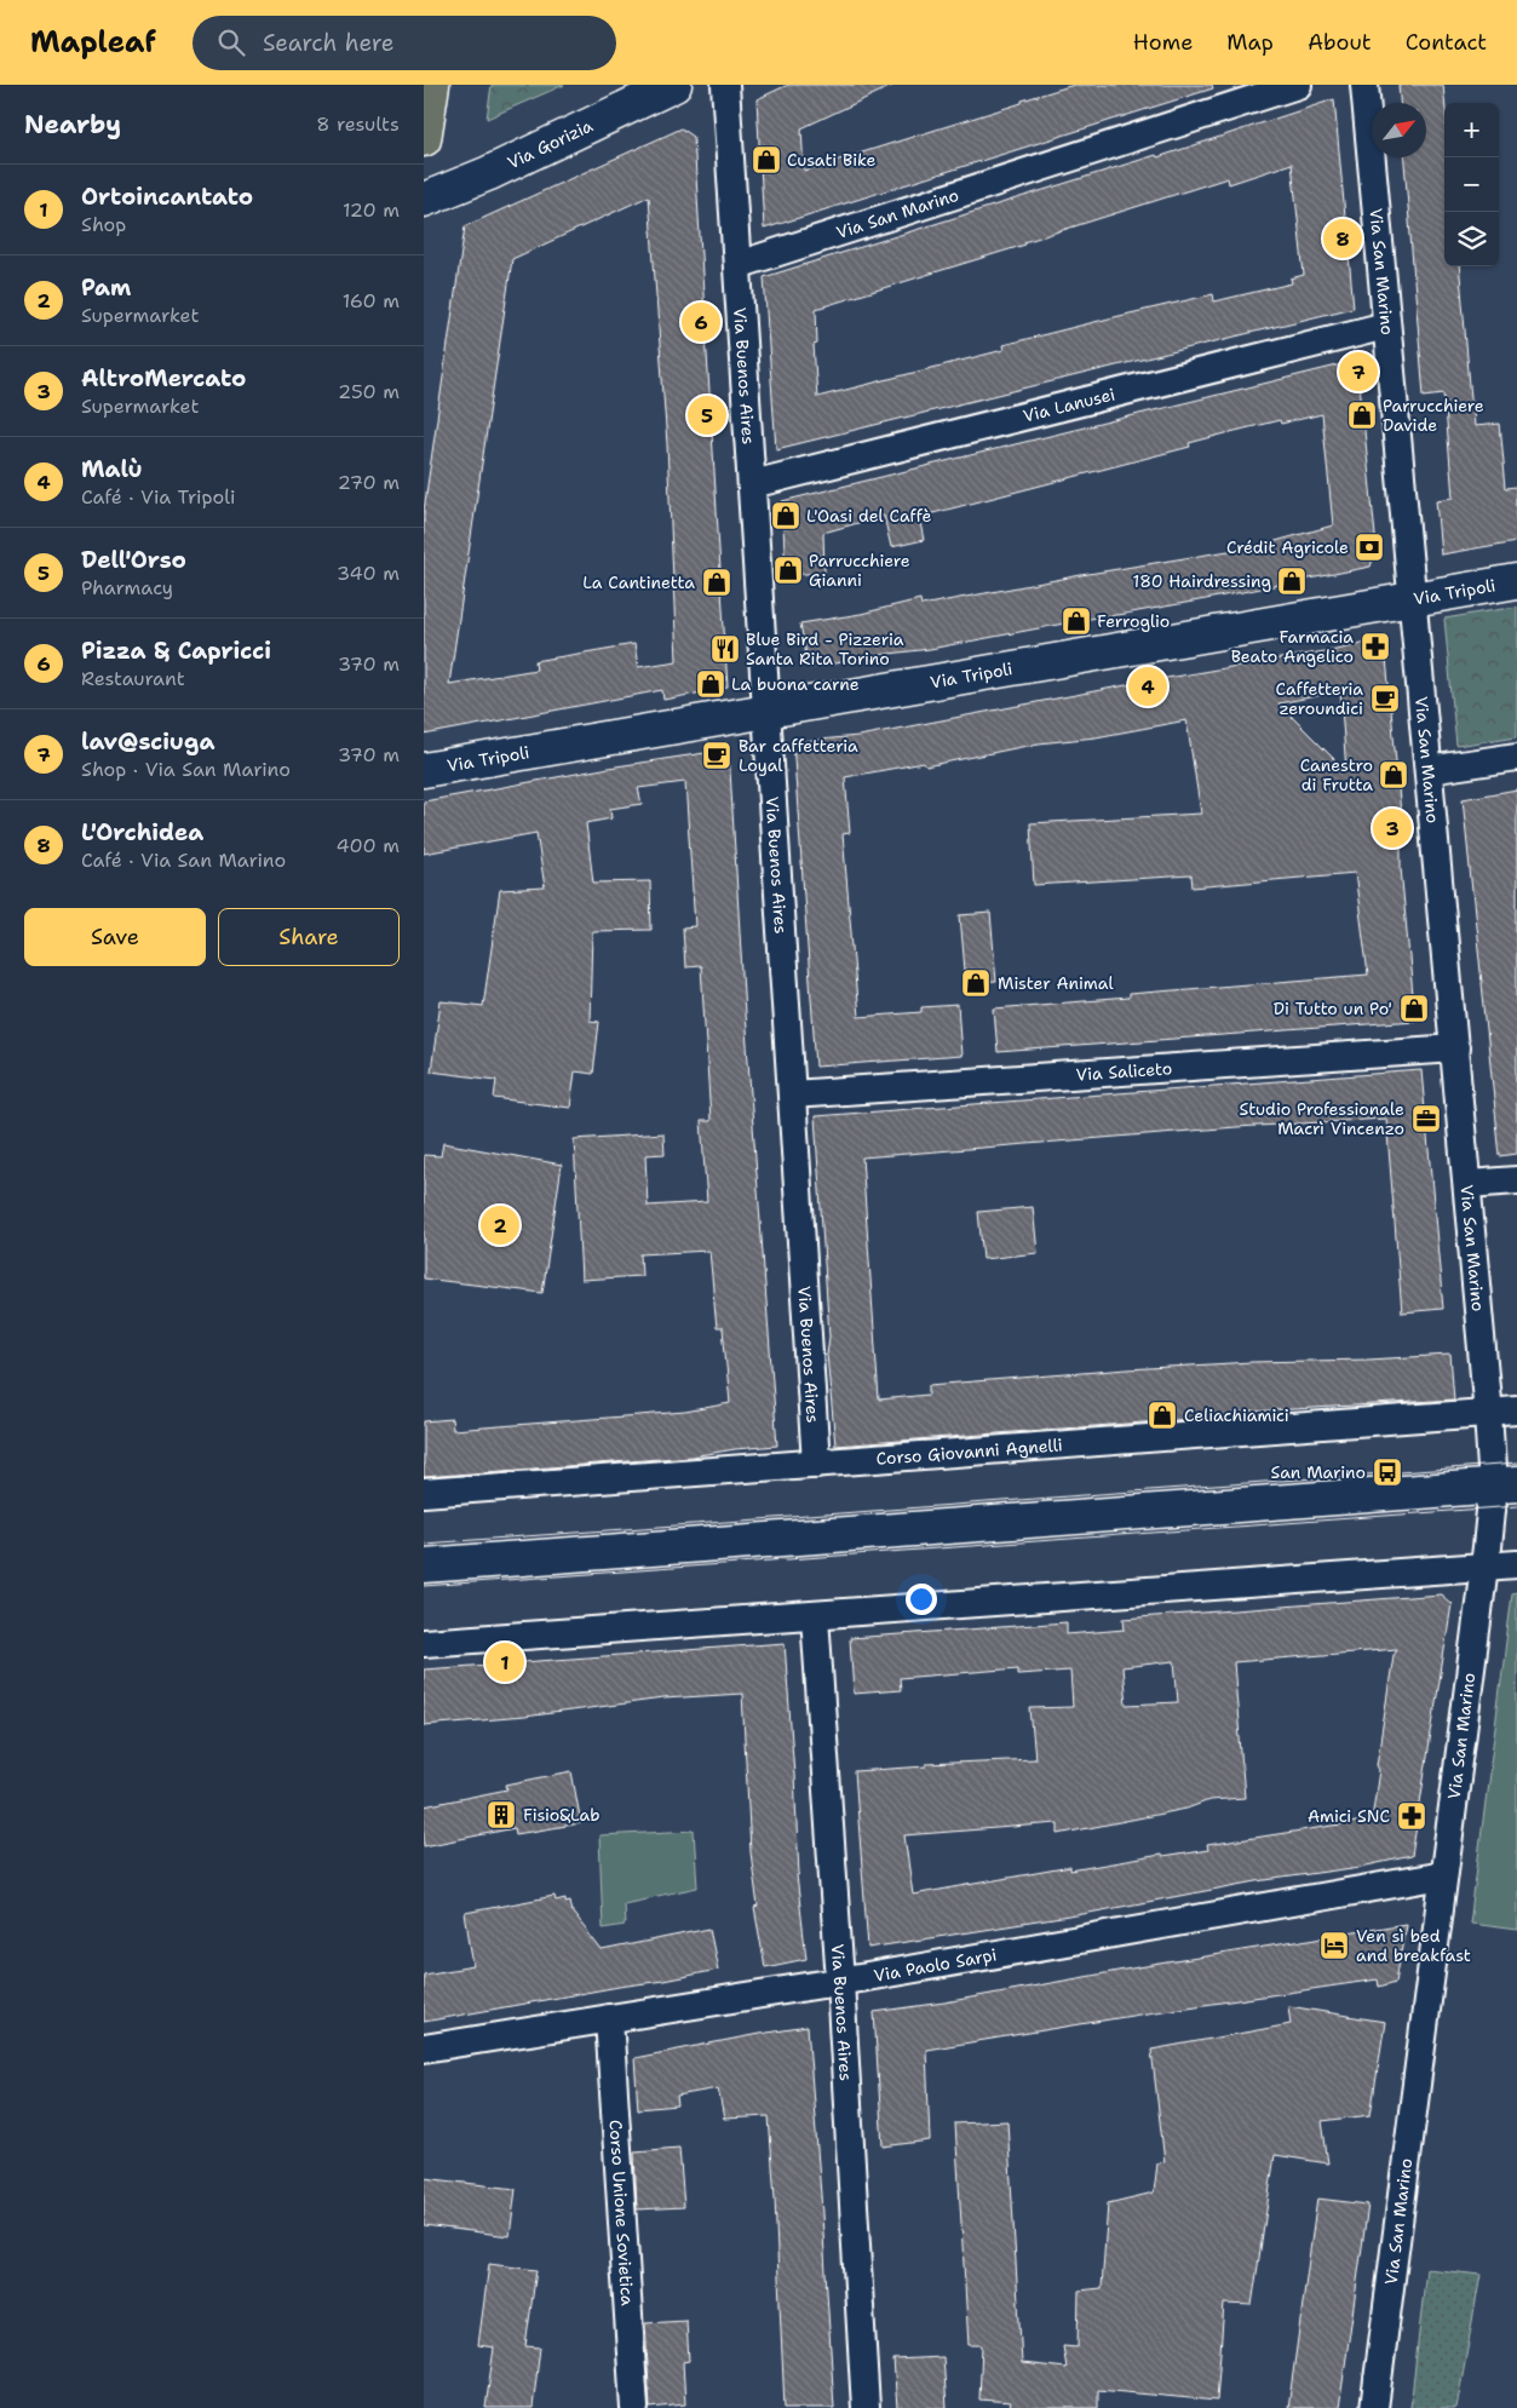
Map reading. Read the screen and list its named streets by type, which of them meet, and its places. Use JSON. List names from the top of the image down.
{
  "streets": {
    "street": [
      "Via Gorizia",
      "Via San Marino",
      "Via Buenos Aires",
      "Via Lanusei",
      "Via Tripoli",
      "Via Saliceto",
      "Corso Giovanni Agnelli",
      "Via Paolo Sarpi",
      "Corso Unione Sovietica"
    ]
  },
  "crossings": [
    ["Via San Marino", "Via Buenos Aires"],
    ["Via San Marino", "Via Lanusei"],
    ["Via San Marino", "Via Tripoli"],
    ["Via San Marino", "Via Saliceto"],
    ["Via San Marino", "Corso Giovanni Agnelli"],
    ["Via San Marino", "Via Paolo Sarpi"],
    ["Via Buenos Aires", "Via Lanusei"],
    ["Via Buenos Aires", "Via Tripoli"],
    ["Via Buenos Aires", "Via Saliceto"],
    ["Via Buenos Aires", "Corso Giovanni Agnelli"],
    ["Via Buenos Aires", "Via Paolo Sarpi"],
    ["Via Paolo Sarpi", "Corso Unione Sovietica"]
  ],
  "places": {
    "shop": [
      "Cusati Bike",
      "Parrucchiere Davide",
      "L'Oasi del Caffè",
      "Parrucchiere Gianni",
      "180 Hairdressing",
      "La Cantinetta",
      "Ferroglio",
      "La buona carne",
      "Canestro di Frutta",
      "Mister Animal",
      "Di Tutto un Po'",
      "Celiachiamici"
    ],
    "bank": ["Crédit Agricole"],
    "pharmacy": ["Farmacia Beato Angelico", "Amici SNC"],
    "restaurant": ["Blue Bird - Pizzeria Santa Rita Torino"],
    "cafe": ["Caffetteria zeroundici", "Bar caffetteria Loyal"],
    "office": ["Studio Professionale Macrì Vincenzo"],
    "bus stop": ["San Marino"],
    "building": ["Fisio&Lab"],
    "hotel": ["Ven sì bed and breakfast"]
  },
  "north": "top right",
  "page": {
    "header": "Mapleaf",
    "search": "Search here",
    "nav": [
      "Home",
      "Map",
      "About",
      "Contact"
    ],
    "heading": ["Nearby", "8 results"],
    "map_buttons": ["+", "−"],
    "list": [
      {
        "mark": "1",
        "name": "Ortoincantato",
        "note": "Shop",
        "value": "120 m"
      },
      {
        "mark": "2",
        "name": "Pam",
        "note": "Supermarket",
        "value": "160 m"
      },
      {
        "mark": "3",
        "name": "AltroMercato",
        "note": "Supermarket",
        "value": "250 m"
      },
      {
        "mark": "4",
        "name": "Malù",
        "note": "Café · Via Tripoli",
        "value": "270 m"
      },
      {
        "mark": "5",
        "name": "Dell'Orso",
        "note": "Pharmacy",
        "value": "340 m"
      },
      {
        "mark": "6",
        "name": "Pizza & Capricci",
        "note": "Restaurant",
        "value": "370 m"
      },
      {
        "mark": "7",
        "name": "lav@sciuga",
        "note": "Shop · Via San Marino",
        "value": "370 m"
      },
      {
        "mark": "8",
        "name": "L'Orchidea",
        "note": "Café · Via San Marino",
        "value": "400 m"
      }
    ],
    "pins": [
      "8",
      "6",
      "7",
      "5",
      "4",
      "3",
      "2",
      "1"
    ],
    "buttons": ["Save", "Share"]
  }
}
